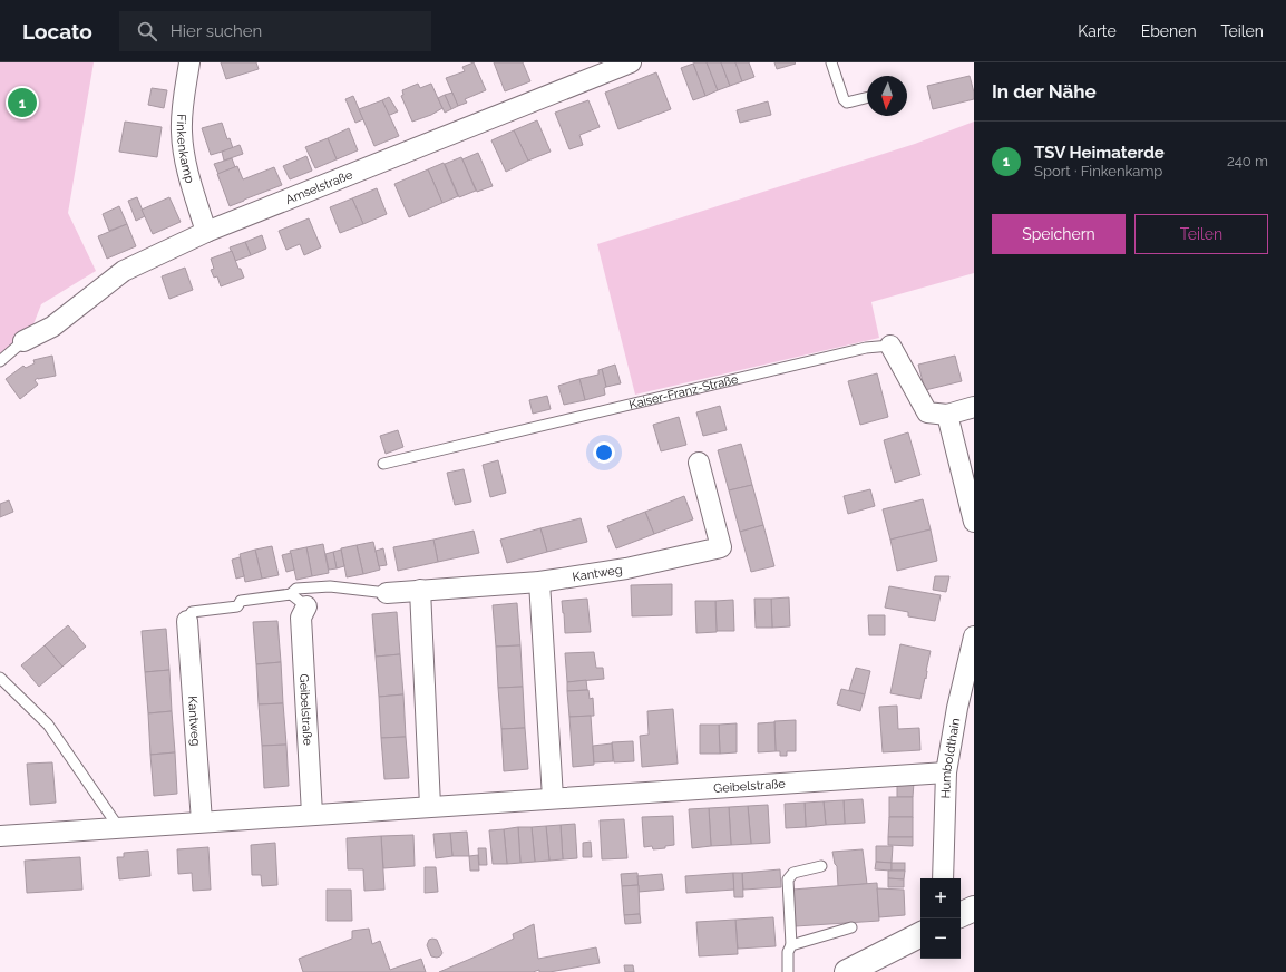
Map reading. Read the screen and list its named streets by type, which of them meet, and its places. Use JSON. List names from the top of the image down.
{
  "streets": {
    "street": [
      "Finkenkamp",
      "Amselstraße",
      "Kaiser-Franz-Straße",
      "Kantweg",
      "Geibelstraße",
      "Humboldthain"
    ]
  },
  "crossings": [
    ["Finkenkamp", "Amselstraße"],
    ["Kantweg", "Geibelstraße"],
    ["Geibelstraße", "Humboldthain"]
  ],
  "north": "bottom",
  "page": {
    "header": "Locato",
    "search": "Hier suchen",
    "nav": ["Karte", "Ebenen", "Teilen"],
    "heading": "In der Nähe",
    "pins": "1",
    "list": [
      {
        "mark": "1",
        "name": "TSV Heimaterde",
        "note": "Sport · Finkenkamp",
        "value": "240 m"
      }
    ],
    "buttons": ["Speichern", "Teilen"],
    "map_buttons": ["+", "−"]
  }
}
